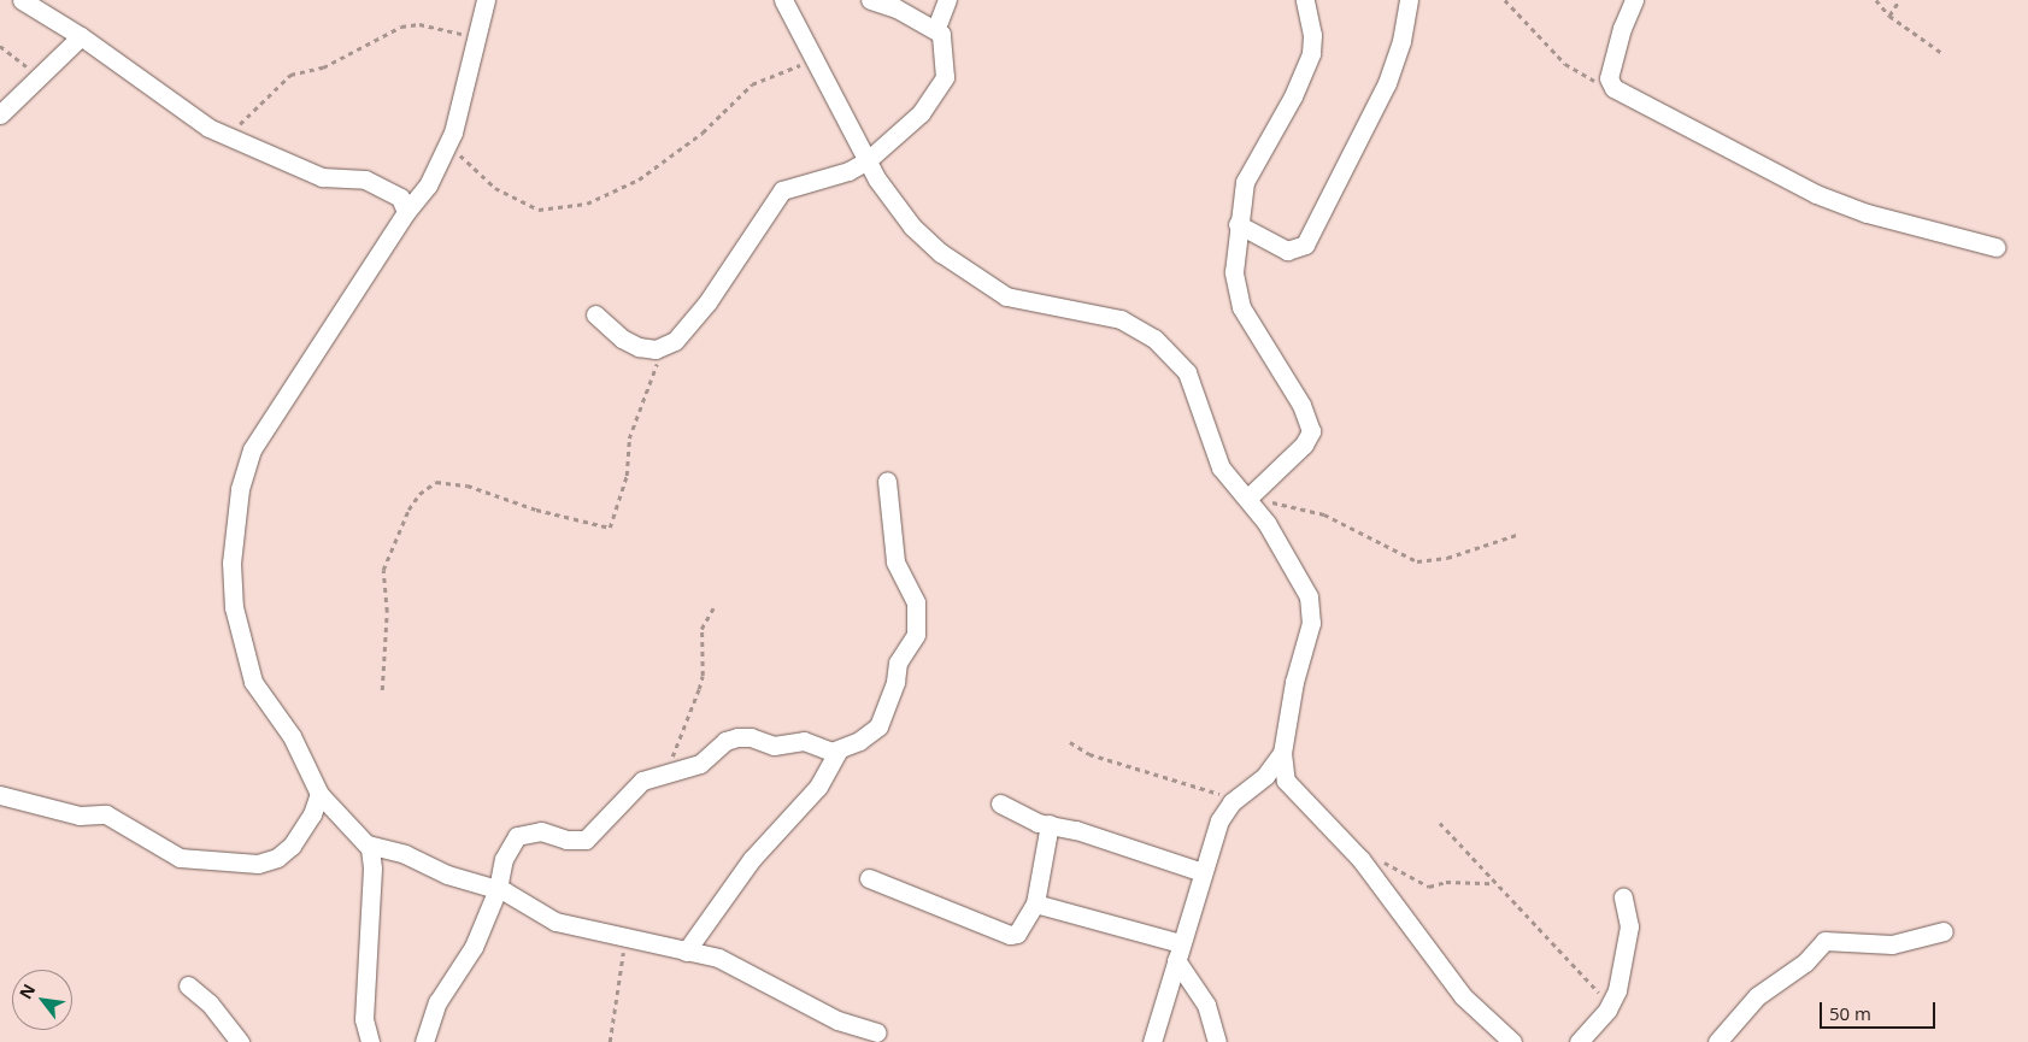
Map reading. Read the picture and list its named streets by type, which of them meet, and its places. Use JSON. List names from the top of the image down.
{
  "scale_bar": "50 m",
  "north": "top left"
}
